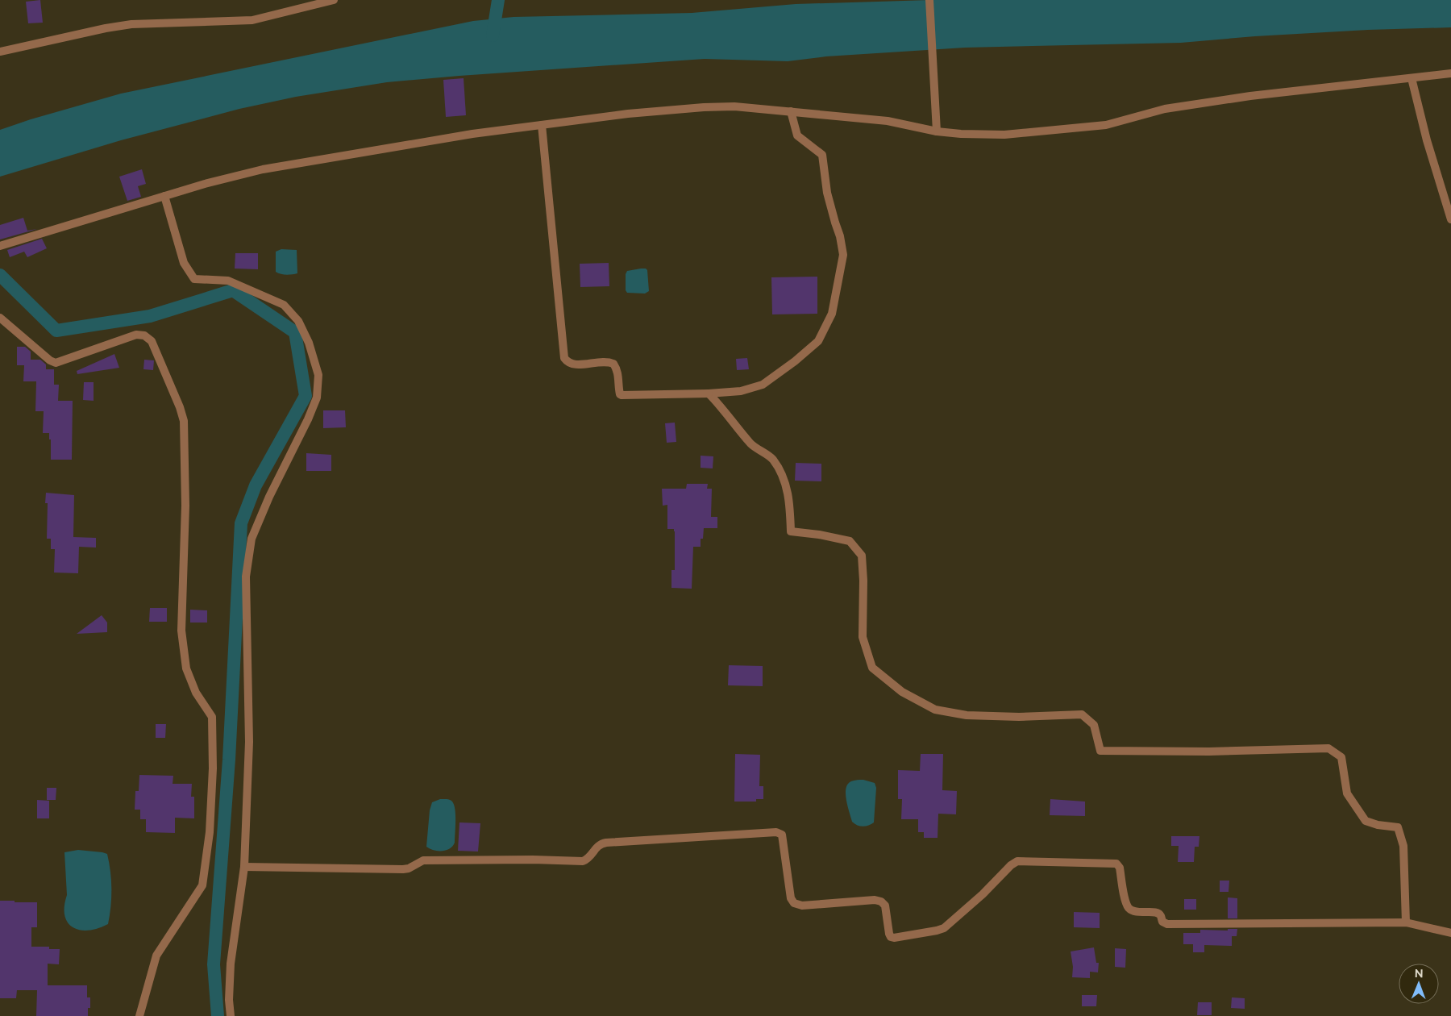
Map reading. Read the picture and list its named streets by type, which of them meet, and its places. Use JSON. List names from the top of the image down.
{
  "north": "top"
}
